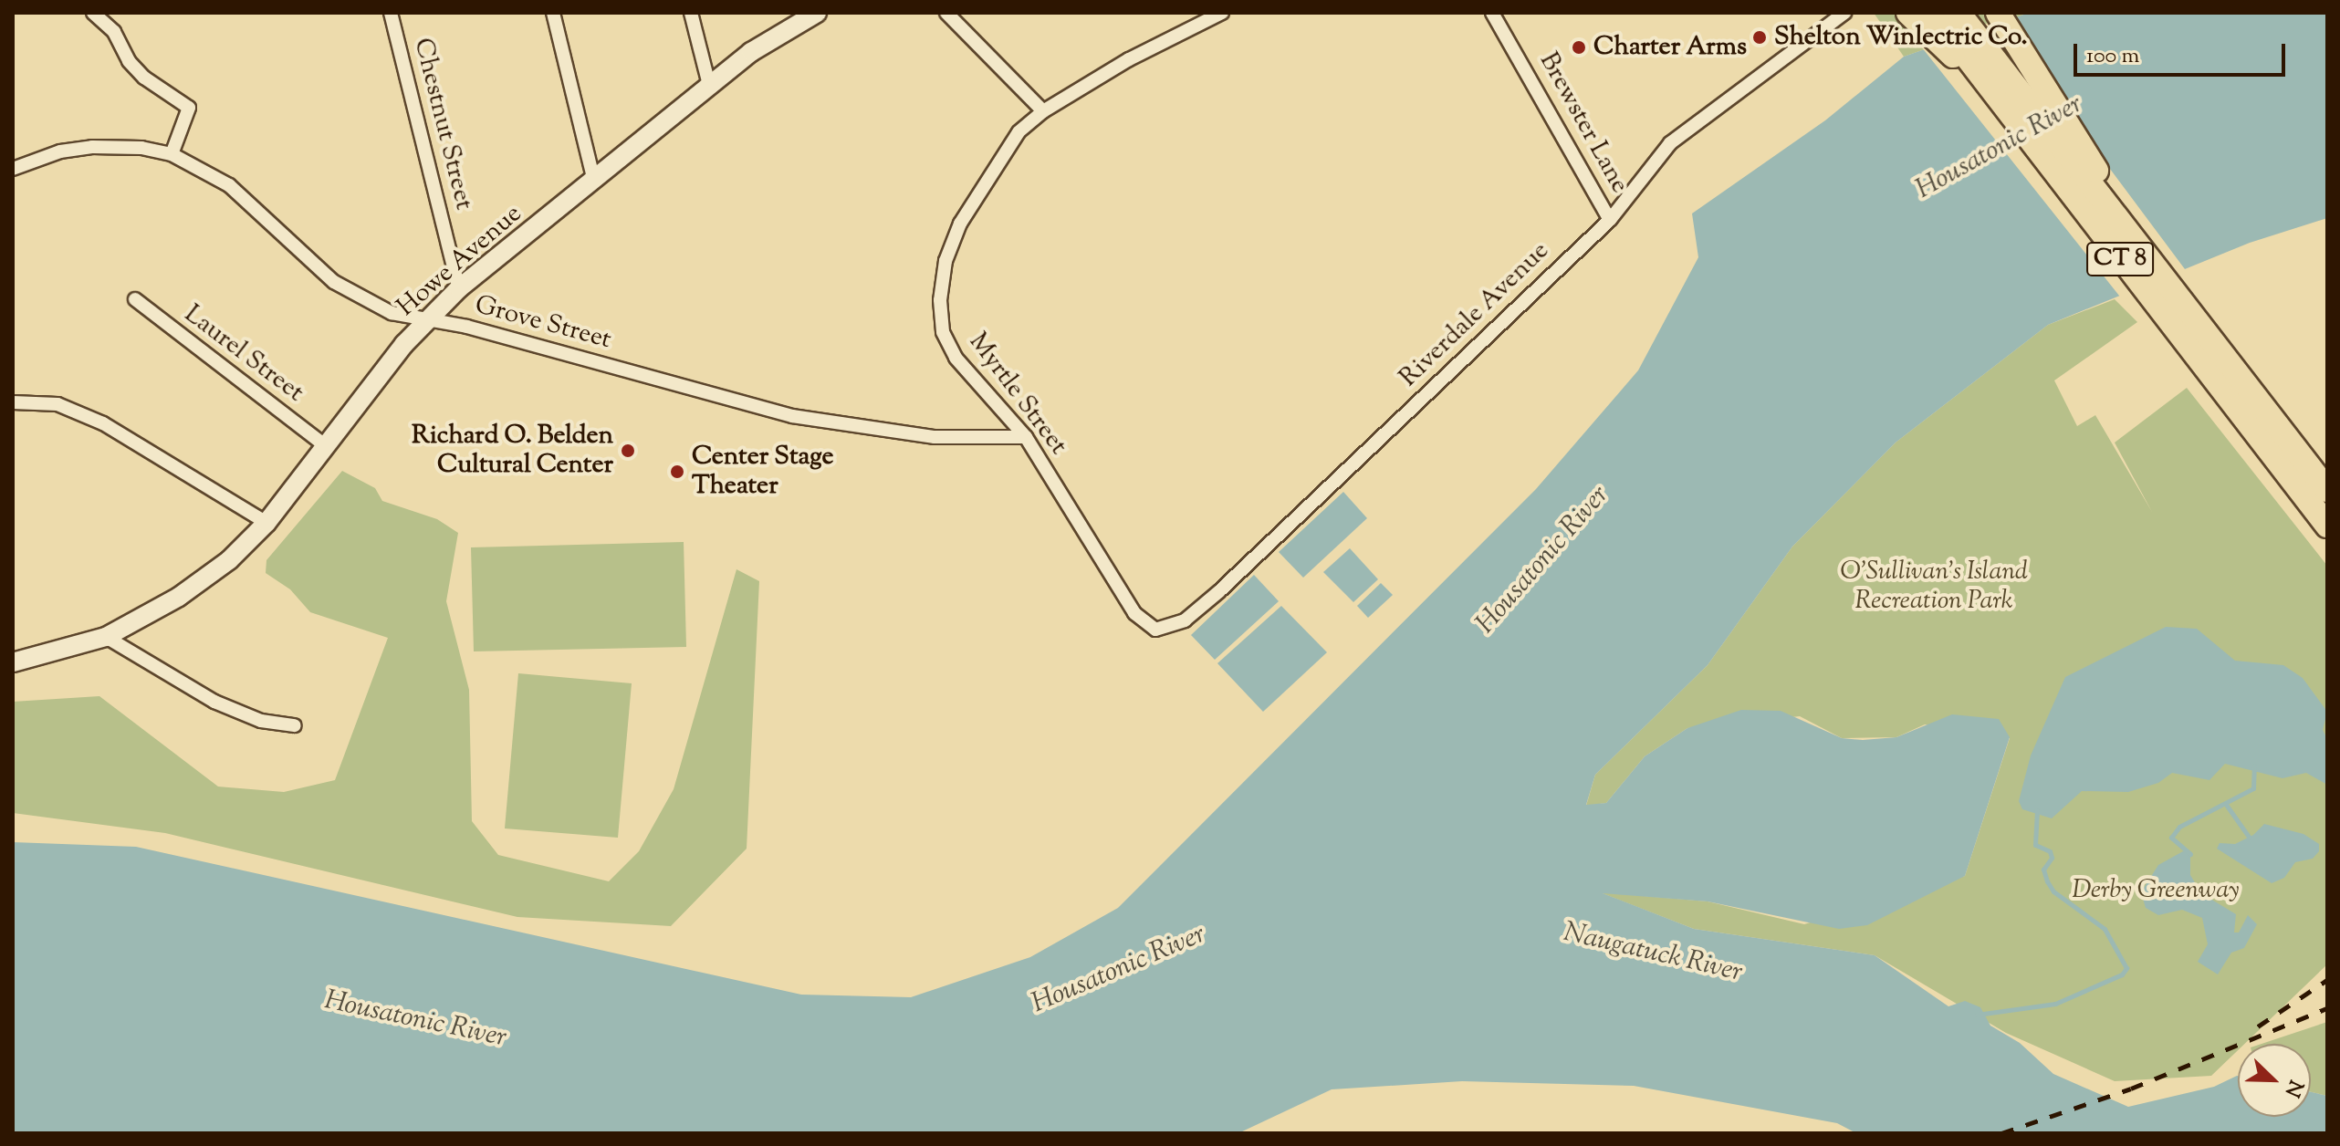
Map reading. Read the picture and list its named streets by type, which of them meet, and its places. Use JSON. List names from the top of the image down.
{
  "streets": {
    "highway": ["CT 8"],
    "main road": ["Howe Avenue"],
    "street": [
      "Brewster Lane",
      "Chestnut Street",
      "Riverdale Avenue",
      "Grove Street",
      "Laurel Street",
      "Myrtle Street"
    ]
  },
  "crossings": [
    ["Brewster Lane", "Riverdale Avenue"],
    ["Chestnut Street", "Howe Avenue"],
    ["Howe Avenue", "Grove Street"],
    ["Howe Avenue", "Laurel Street"],
    ["Riverdale Avenue", "Myrtle Street"],
    ["Grove Street", "Myrtle Street"]
  ],
  "water": ["Housatonic River", "Naugatuck River"],
  "parks": ["O'Sullivan's Island Recreation Park", "Derby Greenway"],
  "places": [
    "Shelton Winlectric Co.",
    "Charter Arms",
    "Richard O. Belden Cultural Center",
    "Center Stage Theater"
  ],
  "scale_bar": "100 m",
  "north": "bottom right"
}
